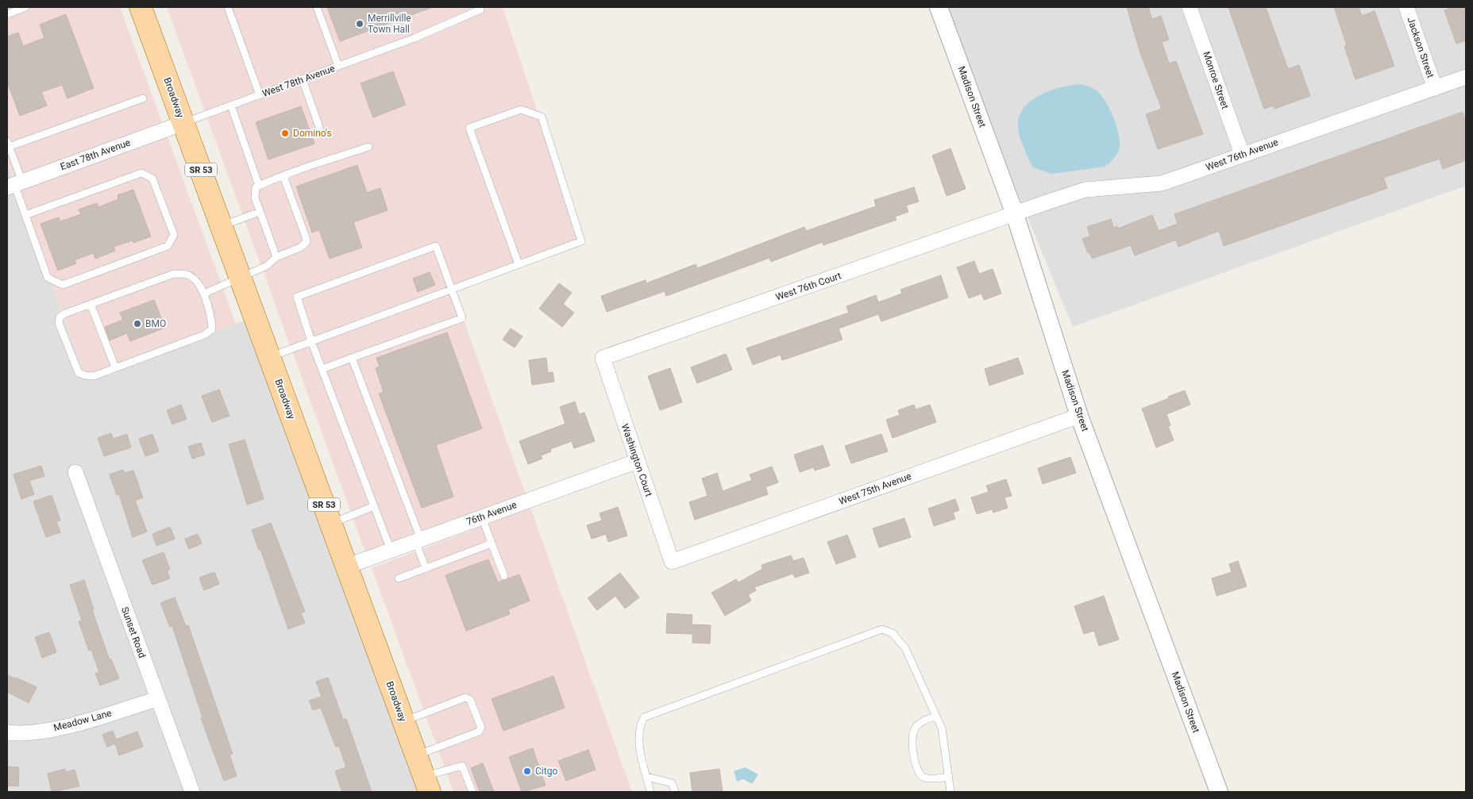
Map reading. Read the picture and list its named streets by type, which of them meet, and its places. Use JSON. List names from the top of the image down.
{
  "streets": {
    "main road": ["Broadway", "SR 53"],
    "street": [
      "Jackson Street",
      "Monroe Street",
      "Madison Street",
      "East 78th Avenue",
      "West 76th Avenue",
      "West 76th Court",
      "Washington Court",
      "West 75th Avenue",
      "76th Avenue",
      "Sunset Road",
      "Meadow Lane"
    ],
    "lane": ["West 78th Avenue"]
  },
  "crossings": [
    ["Jackson Street", "West 76th Avenue"],
    ["Monroe Street", "West 76th Avenue"],
    ["West 78th Avenue", "Broadway"],
    ["West 78th Avenue", "East 78th Avenue"],
    ["Madison Street", "West 76th Avenue"],
    ["Madison Street", "West 76th Court"],
    ["Madison Street", "West 75th Avenue"],
    ["Broadway", "East 78th Avenue"],
    ["Broadway", "76th Avenue"],
    ["West 76th Avenue", "West 76th Court"],
    ["West 76th Court", "Washington Court"],
    ["Washington Court", "West 75th Avenue"],
    ["Washington Court", "76th Avenue"],
    ["Sunset Road", "Meadow Lane"]
  ],
  "places": [
    "Merrillville Town Hall",
    "Domino's",
    "BMO",
    "Citgo"
  ]
}
